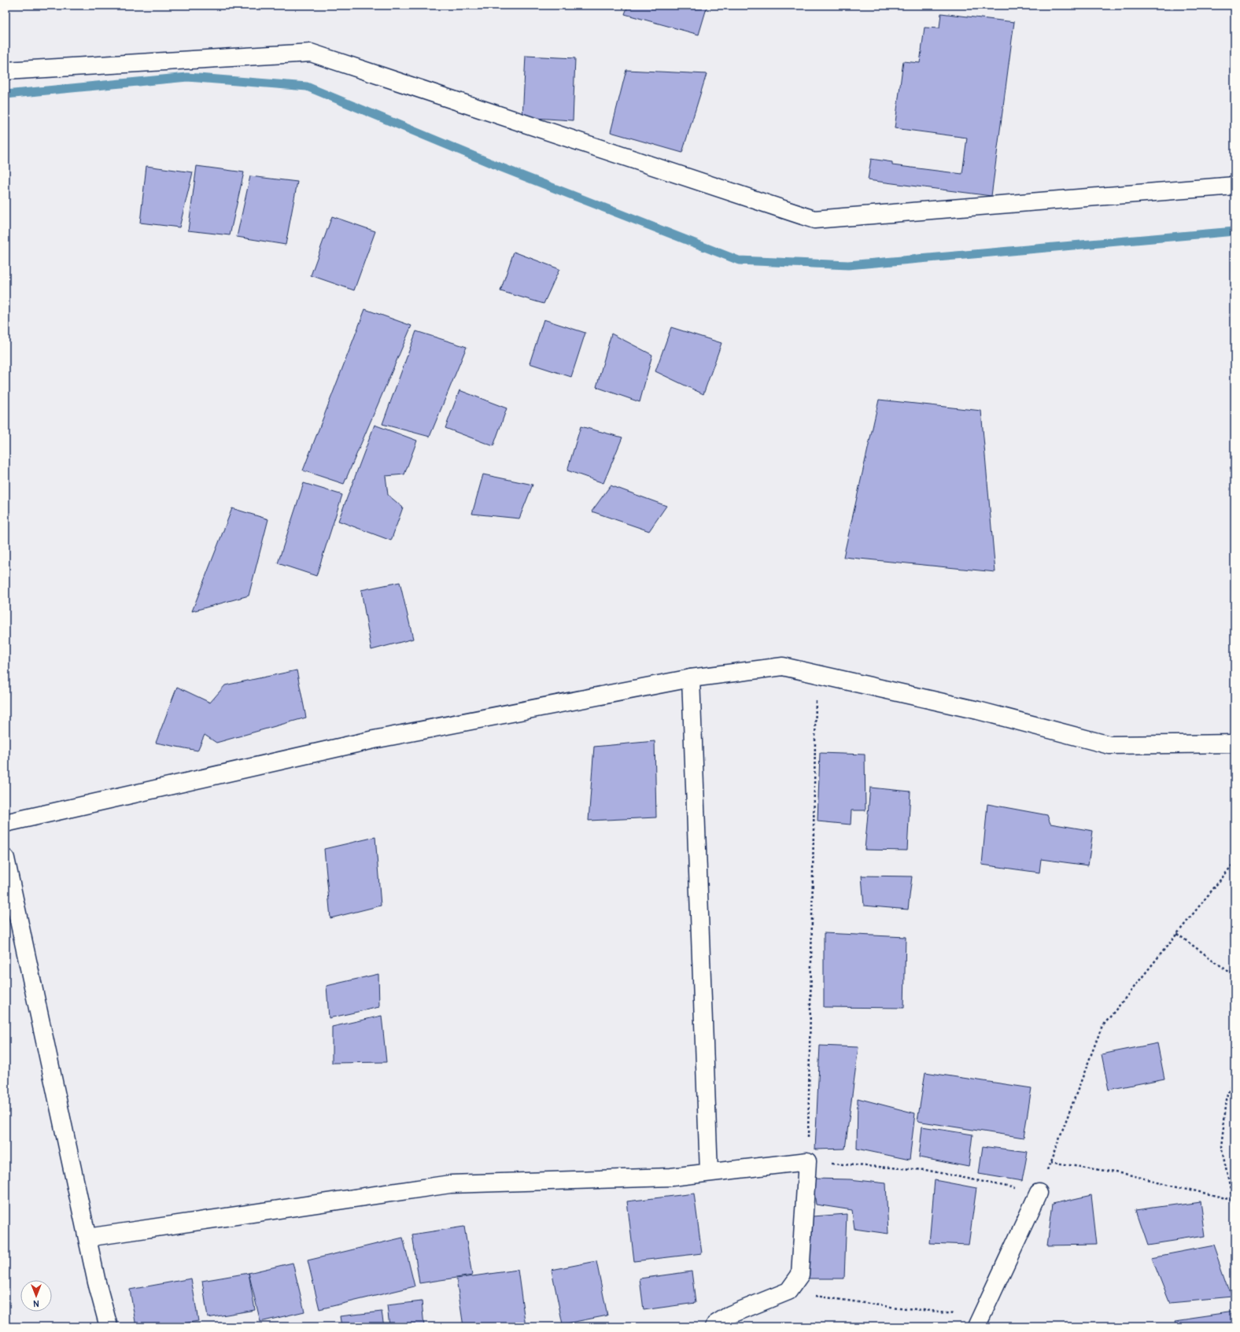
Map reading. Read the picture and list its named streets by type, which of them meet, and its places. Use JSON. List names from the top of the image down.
{
  "north": "bottom"
}
